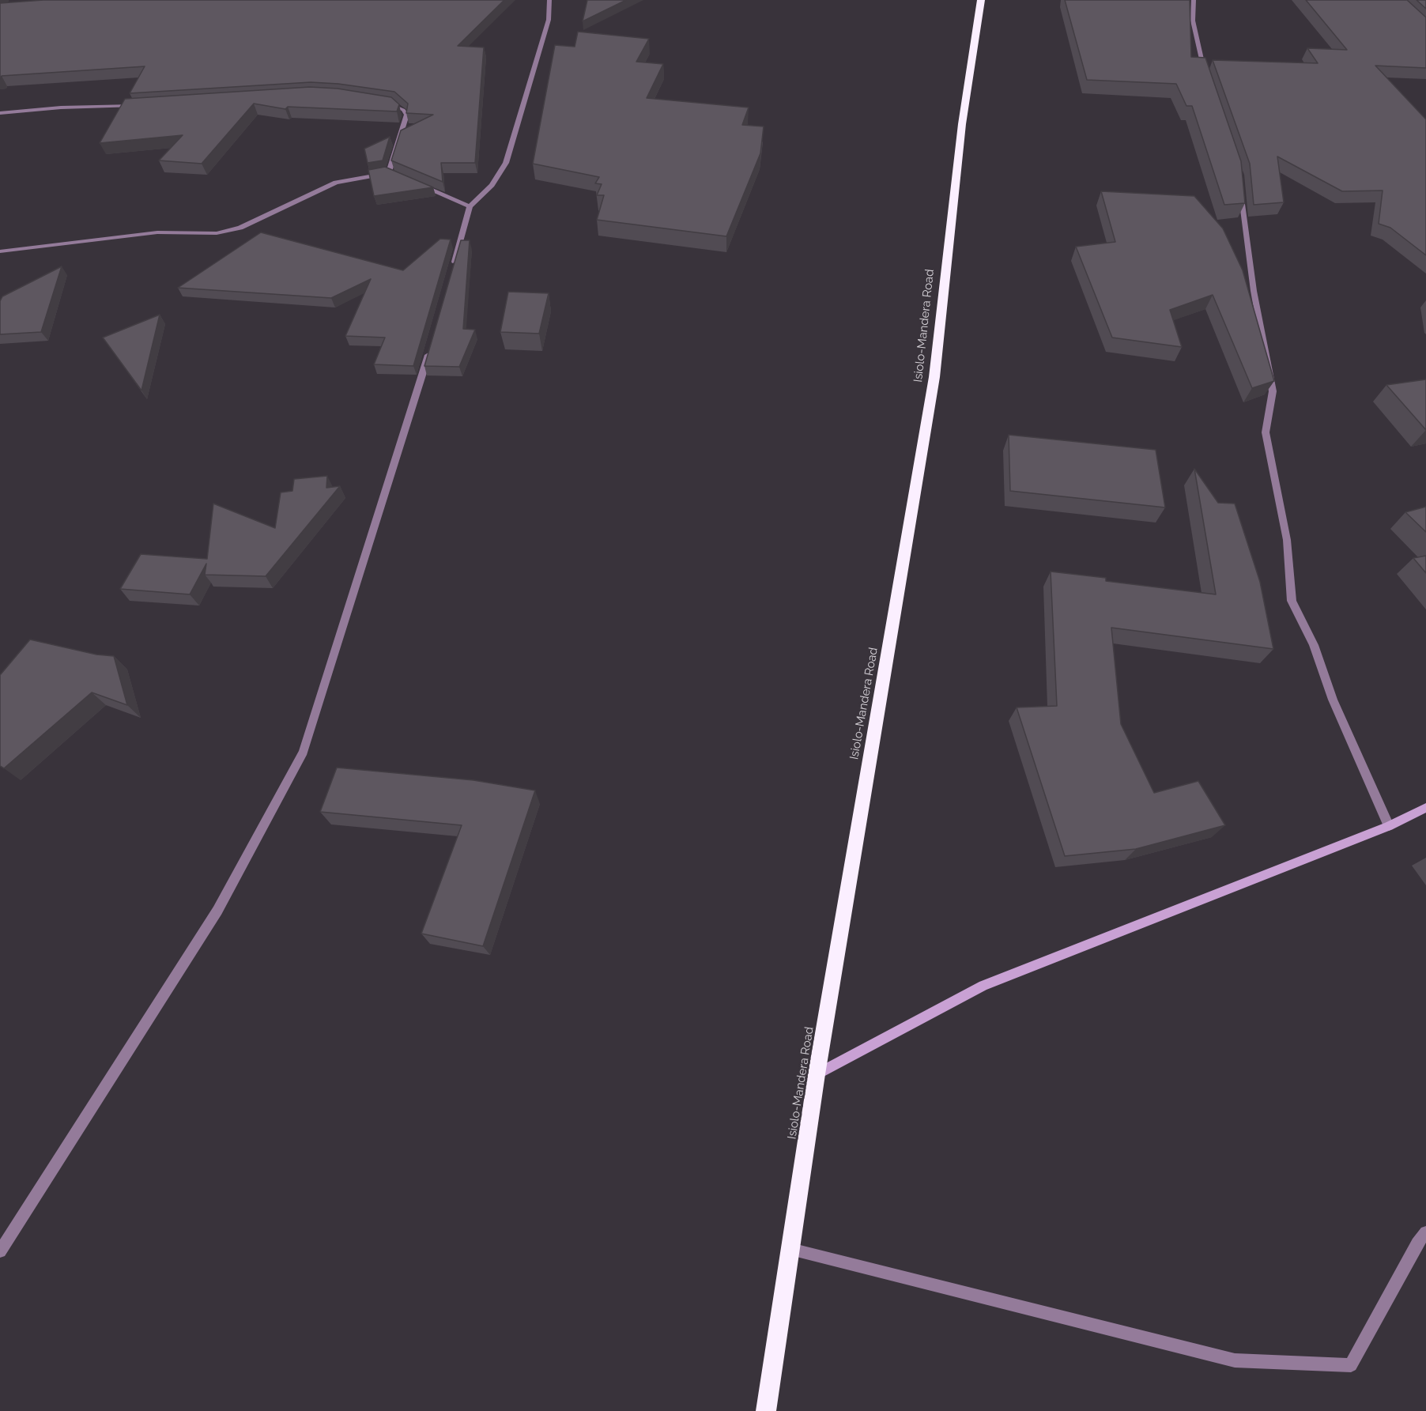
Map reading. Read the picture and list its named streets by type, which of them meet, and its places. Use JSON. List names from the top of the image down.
{
  "streets": {
    "highway": ["Isiolo-Mandera Road"]
  }
}
